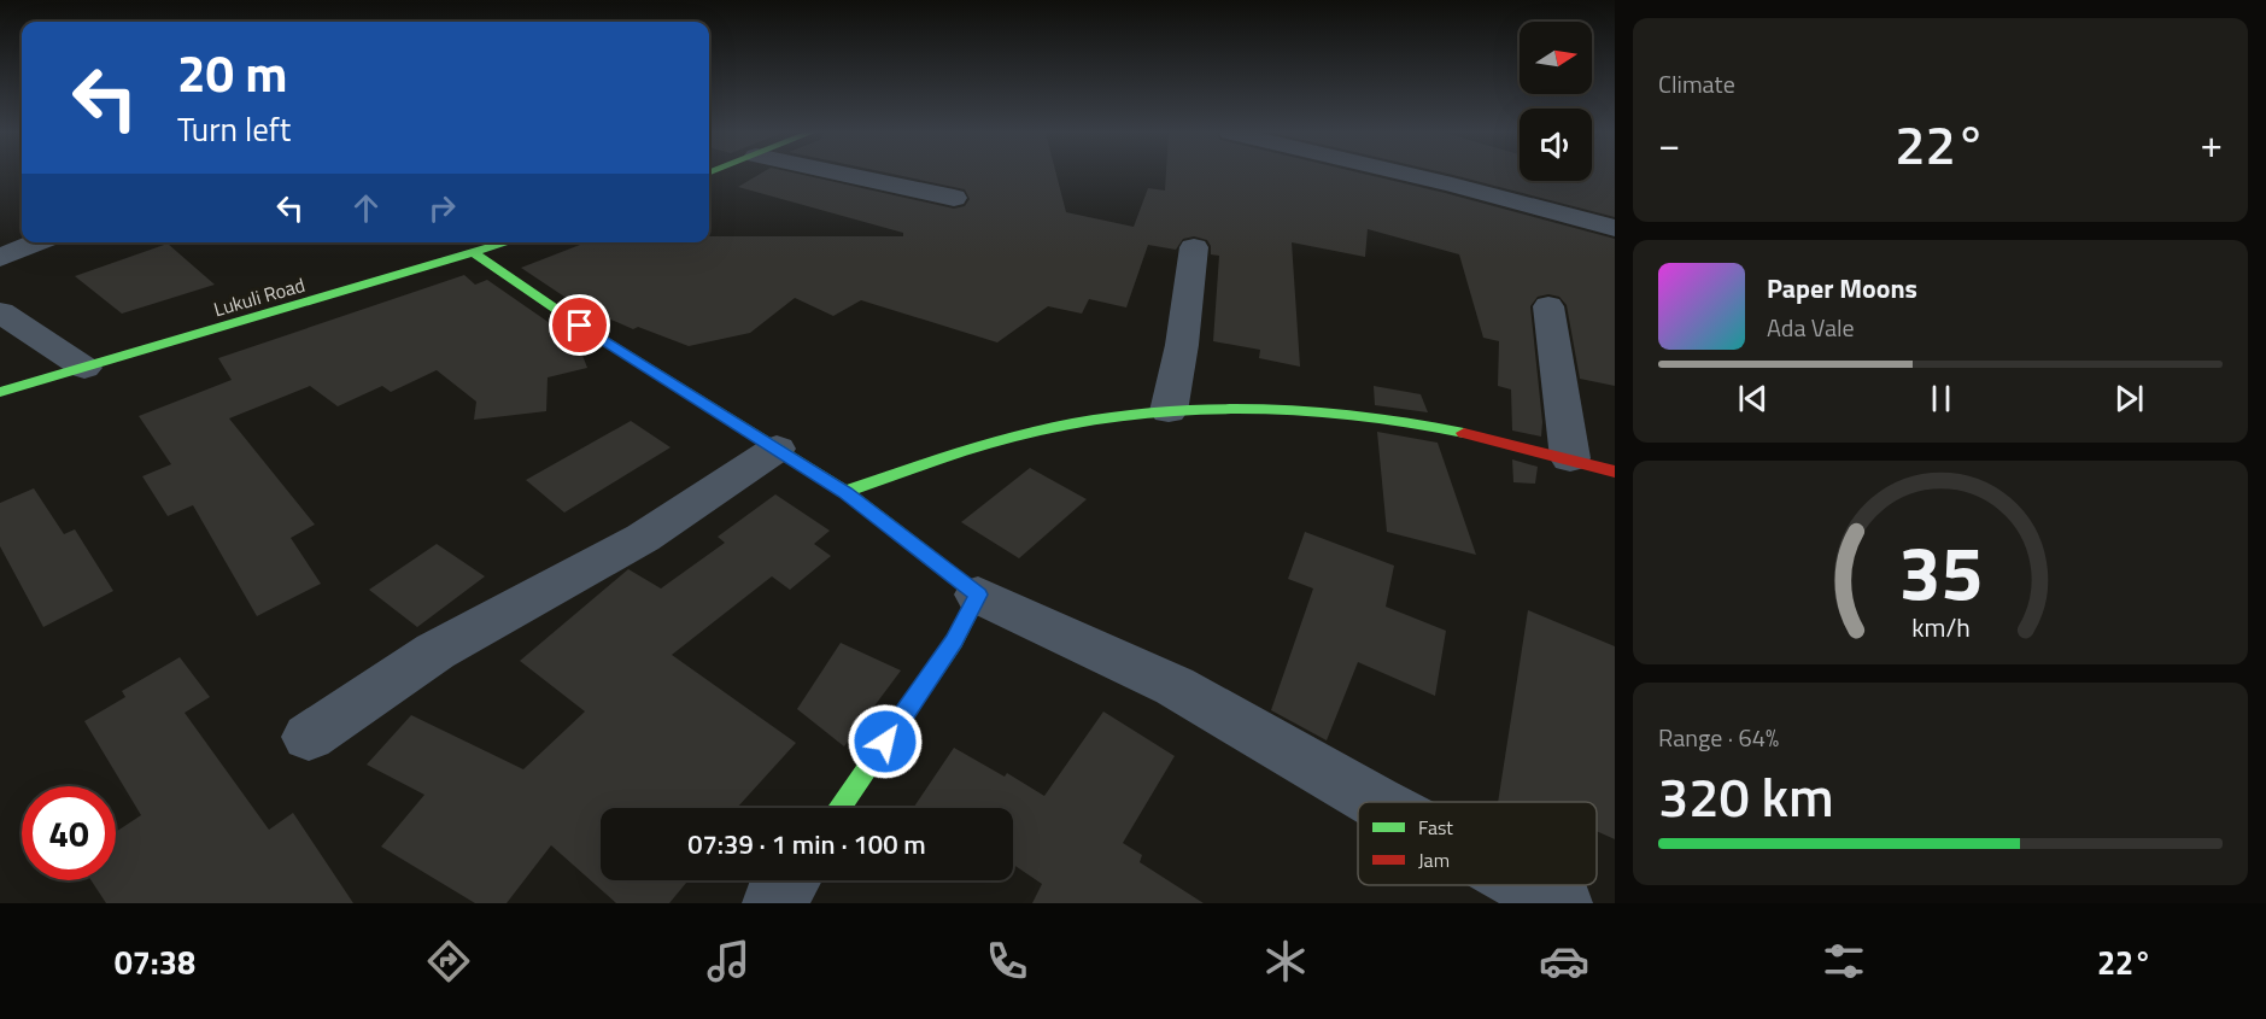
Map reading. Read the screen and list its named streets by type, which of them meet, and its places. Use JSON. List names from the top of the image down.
{
  "streets": {
    "street": ["Lukuli Road"]
  },
  "legend": ["Fast", "Jam"],
  "north": "right",
  "page": {
    "tile": [
      "Climate",
      ["Range · 64%", "320 km"]
    ],
    "turn": ["20 m", "Turn left"],
    "heat": ["−", "22°", "+"],
    "song": ["Paper Moons", "Ada Vale"],
    "limit": "40",
    "trip": "07:39 · 1 min · 100 m",
    "tabs": ["07:38", "22°"],
    "gauge": ["35", "km/h"]
  }
}
